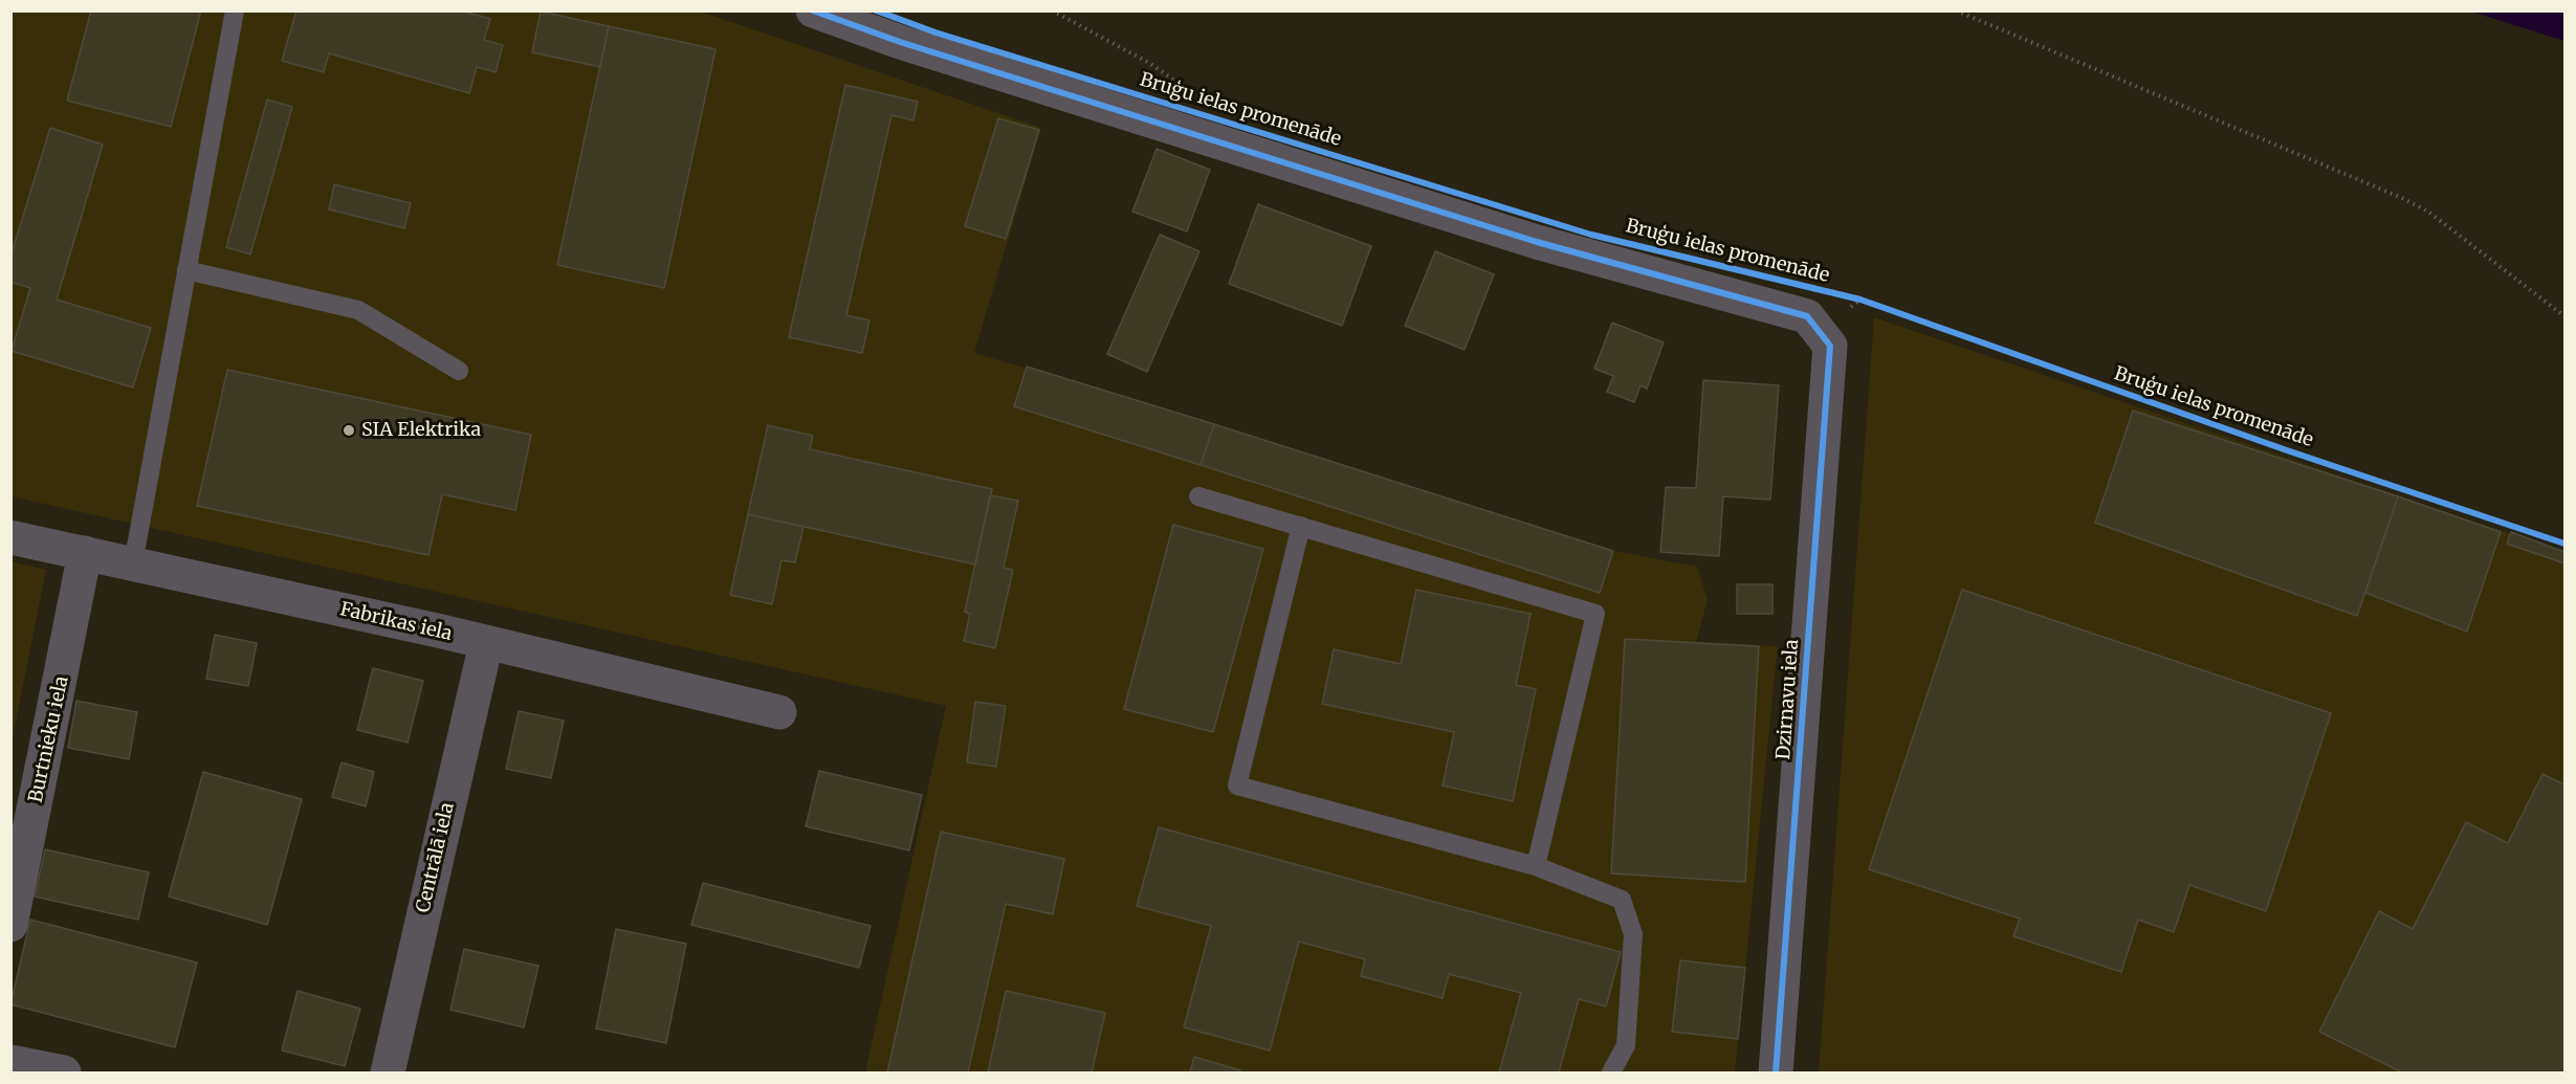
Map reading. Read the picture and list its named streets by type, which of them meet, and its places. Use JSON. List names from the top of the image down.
{
  "streets": {
    "street": [
      "Fabrikas iela",
      "Dzirnavu iela",
      "Burtnieku iela",
      "Centrālā iela"
    ],
    "cycle path": ["Bruģu ielas promenāde"]
  },
  "crossings": [
    ["Fabrikas iela", "Burtnieku iela"],
    ["Fabrikas iela", "Centrālā iela"]
  ],
  "places": ["SIA Elektrika"]
}
